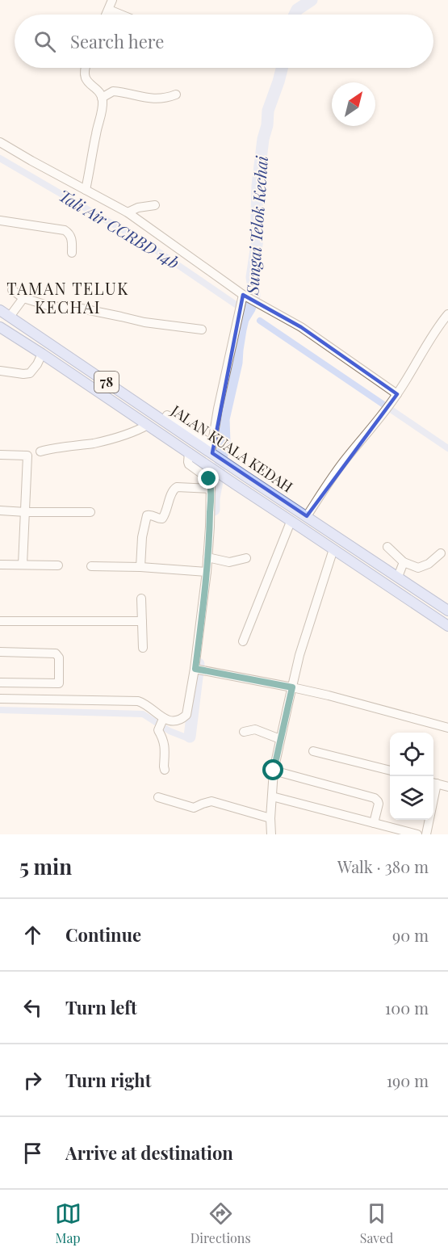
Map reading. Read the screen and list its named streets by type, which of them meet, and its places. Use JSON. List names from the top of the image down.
{
  "streets": {
    "main road": ["78", "JALAN KUALA KEDAH"]
  },
  "districts": ["TAMAN TELUK KECHAI"],
  "water": ["Sungai Telok Kechai", "Tali Air CCRBD 14b"],
  "north": "top right",
  "page": {
    "search": "Search here",
    "heading": ["5 min", "Walk · 380 m"],
    "list": [
      ["Continue", "90 m"],
      ["Turn left", "100 m"],
      ["Turn right", "190 m"],
      "Arrive at destination"
    ],
    "nav": ["Map", "Directions", "Saved"]
  }
}
